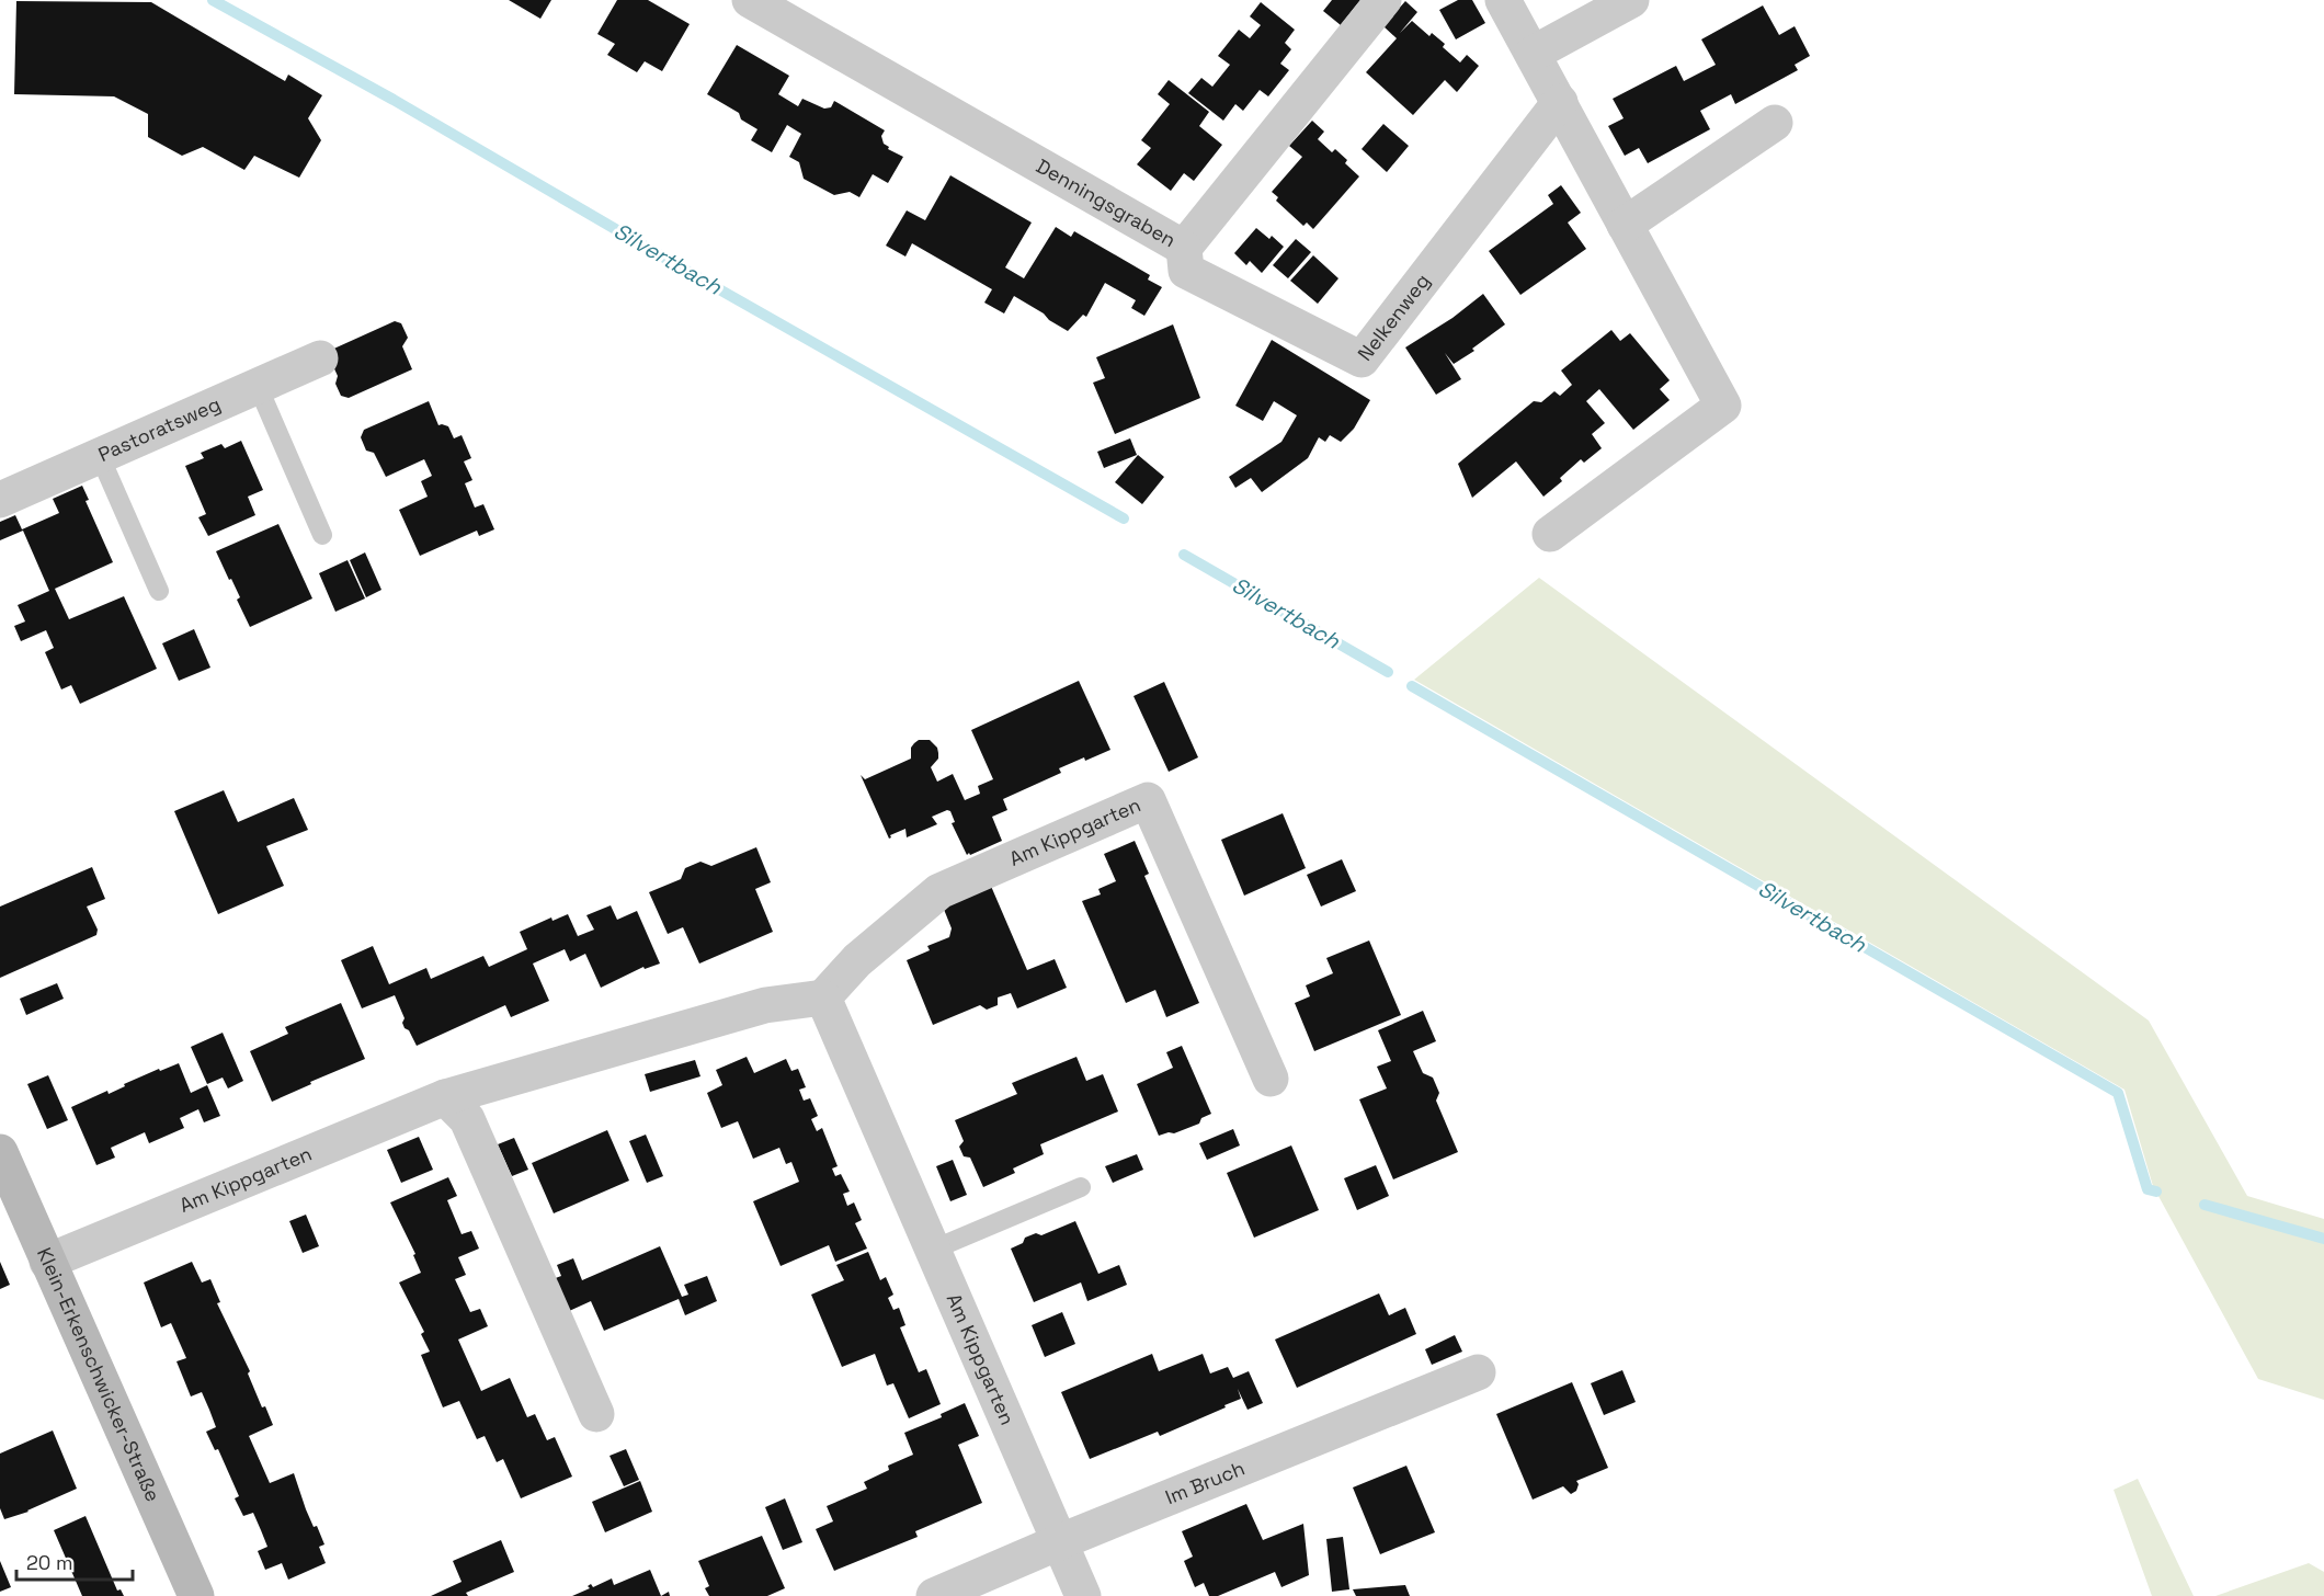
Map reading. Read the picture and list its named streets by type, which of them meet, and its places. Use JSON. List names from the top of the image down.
{
  "streets": {
    "street": [
      "Denningsgraben",
      "Nelkenweg",
      "Pastoratsweg",
      "Am Kippgarten",
      "Klein-Erkenschwicker-Straße",
      "Im Bruch"
    ]
  },
  "crossings": [
    ["Denningsgraben", "Nelkenweg"],
    ["Am Kippgarten", "Klein-Erkenschwicker-Straße"],
    ["Am Kippgarten", "Im Bruch"]
  ],
  "water": ["Silvertbach"],
  "scale_bar": "20 m"
}
